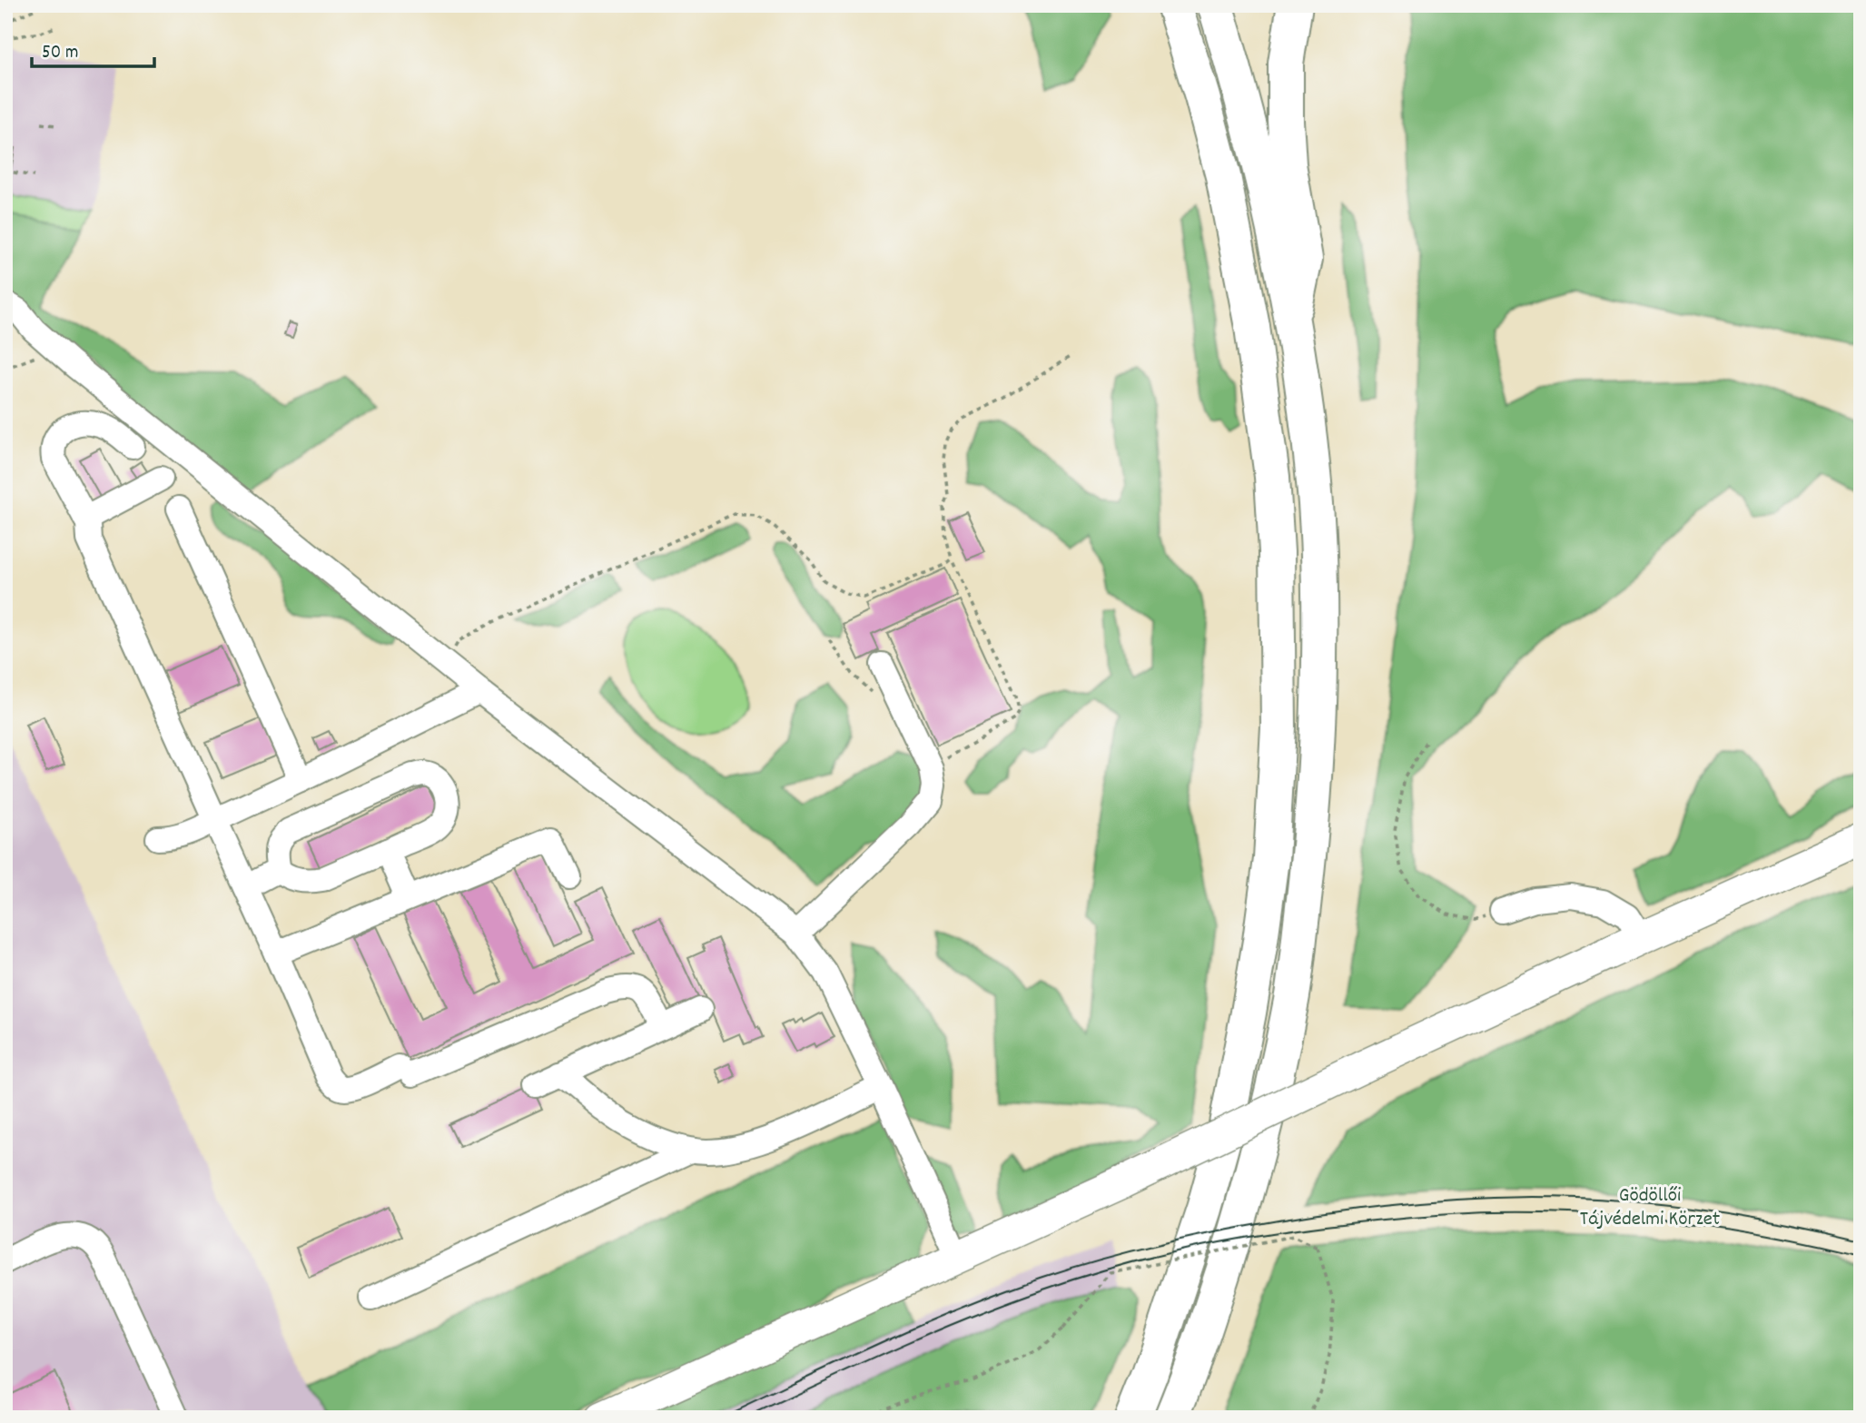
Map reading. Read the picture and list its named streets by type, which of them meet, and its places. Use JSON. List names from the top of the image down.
{
  "parks": ["Gödöllői Tájvédelmi Körzet"],
  "scale_bar": "50 m"
}
